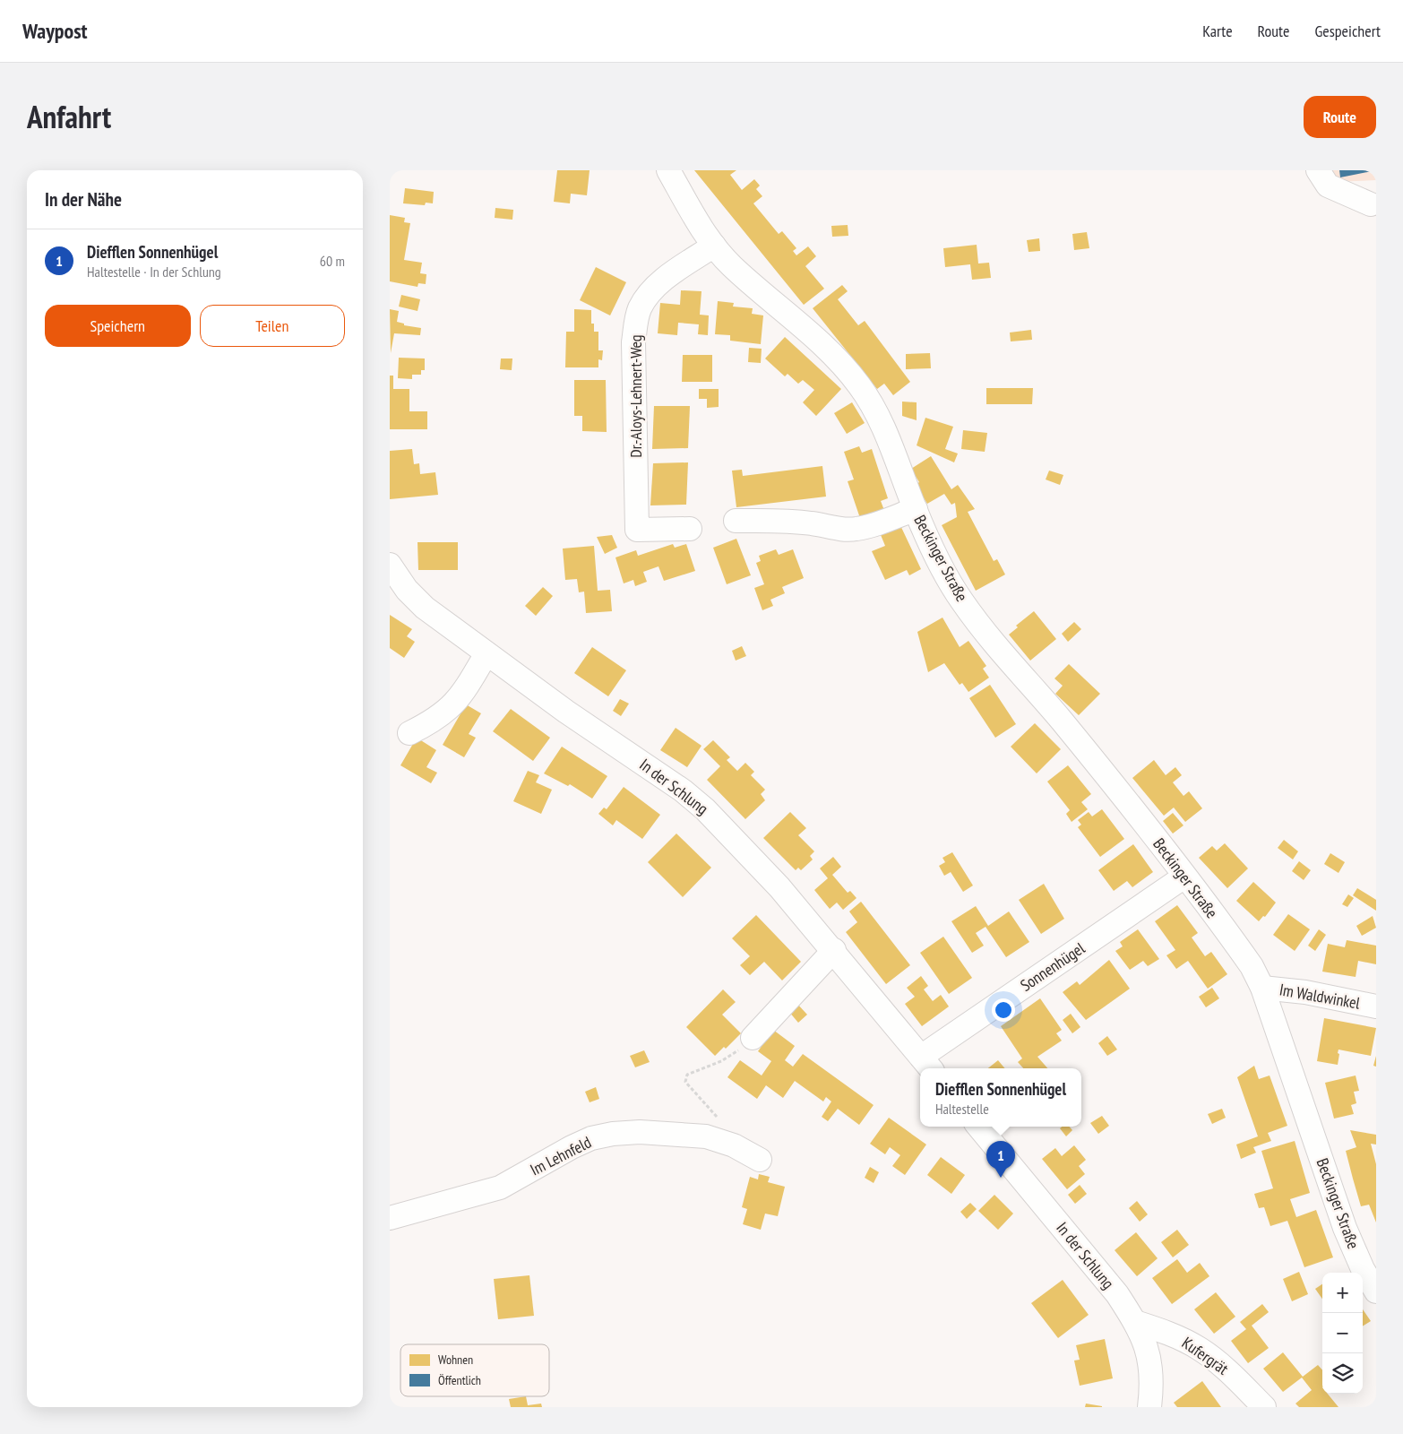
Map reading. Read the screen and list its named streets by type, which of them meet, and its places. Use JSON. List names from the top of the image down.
{
  "streets": {
    "street": [
      "Dr.-Aloys-Lehnert-Weg",
      "Beckinger Straße",
      "In der Schlung",
      "Sonnenhügel",
      "Im Waldwinkel",
      "Im Lehnfeld",
      "Kufergrät"
    ]
  },
  "crossings": [
    ["Dr.-Aloys-Lehnert-Weg", "Beckinger Straße"],
    ["Beckinger Straße", "Sonnenhügel"],
    ["Beckinger Straße", "Im Waldwinkel"],
    ["In der Schlung", "Sonnenhügel"],
    ["In der Schlung", "Kufergrät"]
  ],
  "legend": ["Wohnen", "Öffentlich"],
  "page": {
    "header": "Waypost",
    "nav": ["Karte", "Route", "Gespeichert"],
    "title": "Anfahrt",
    "buttons": [
      "Route",
      ["Speichern", "Teilen"]
    ],
    "heading": "In der Nähe",
    "list": [
      {
        "mark": "1",
        "name": "Diefflen Sonnenhügel",
        "note": "Haltestelle · In der Schlung",
        "value": "60 m"
      }
    ],
    "popup": ["Diefflen Sonnenhügel", "Haltestelle"],
    "pins": "1",
    "map_buttons": ["+", "−"]
  }
}
